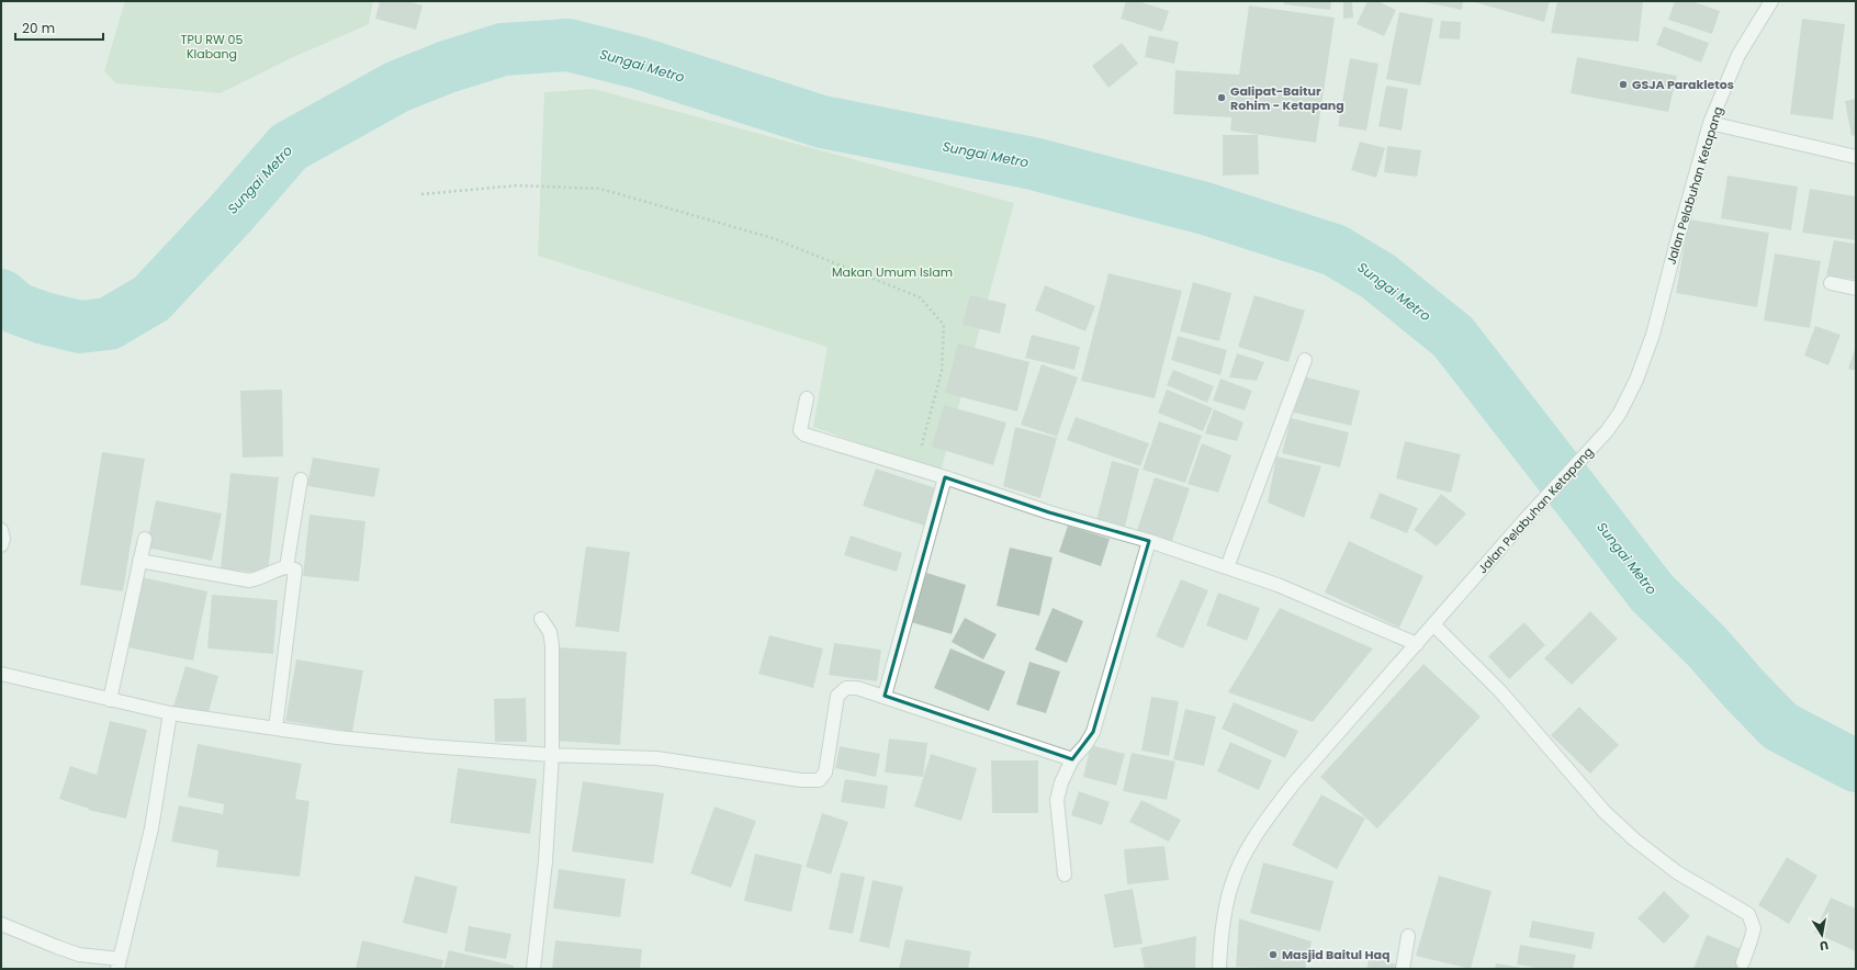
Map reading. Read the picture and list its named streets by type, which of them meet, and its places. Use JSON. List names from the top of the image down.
{
  "streets": {
    "street": ["Jalan Pelabuhan Ketapang"]
  },
  "water": ["Sungai Metro"],
  "parks": ["TPU RW 05 Klabang", "Makan Umum Islam"],
  "places": ["GSJA Parakletos", "Galipat-Baitur Rohim - Ketapang", "Masjid Baitul Haq"],
  "scale_bar": "20 m",
  "north": "bottom"
}
